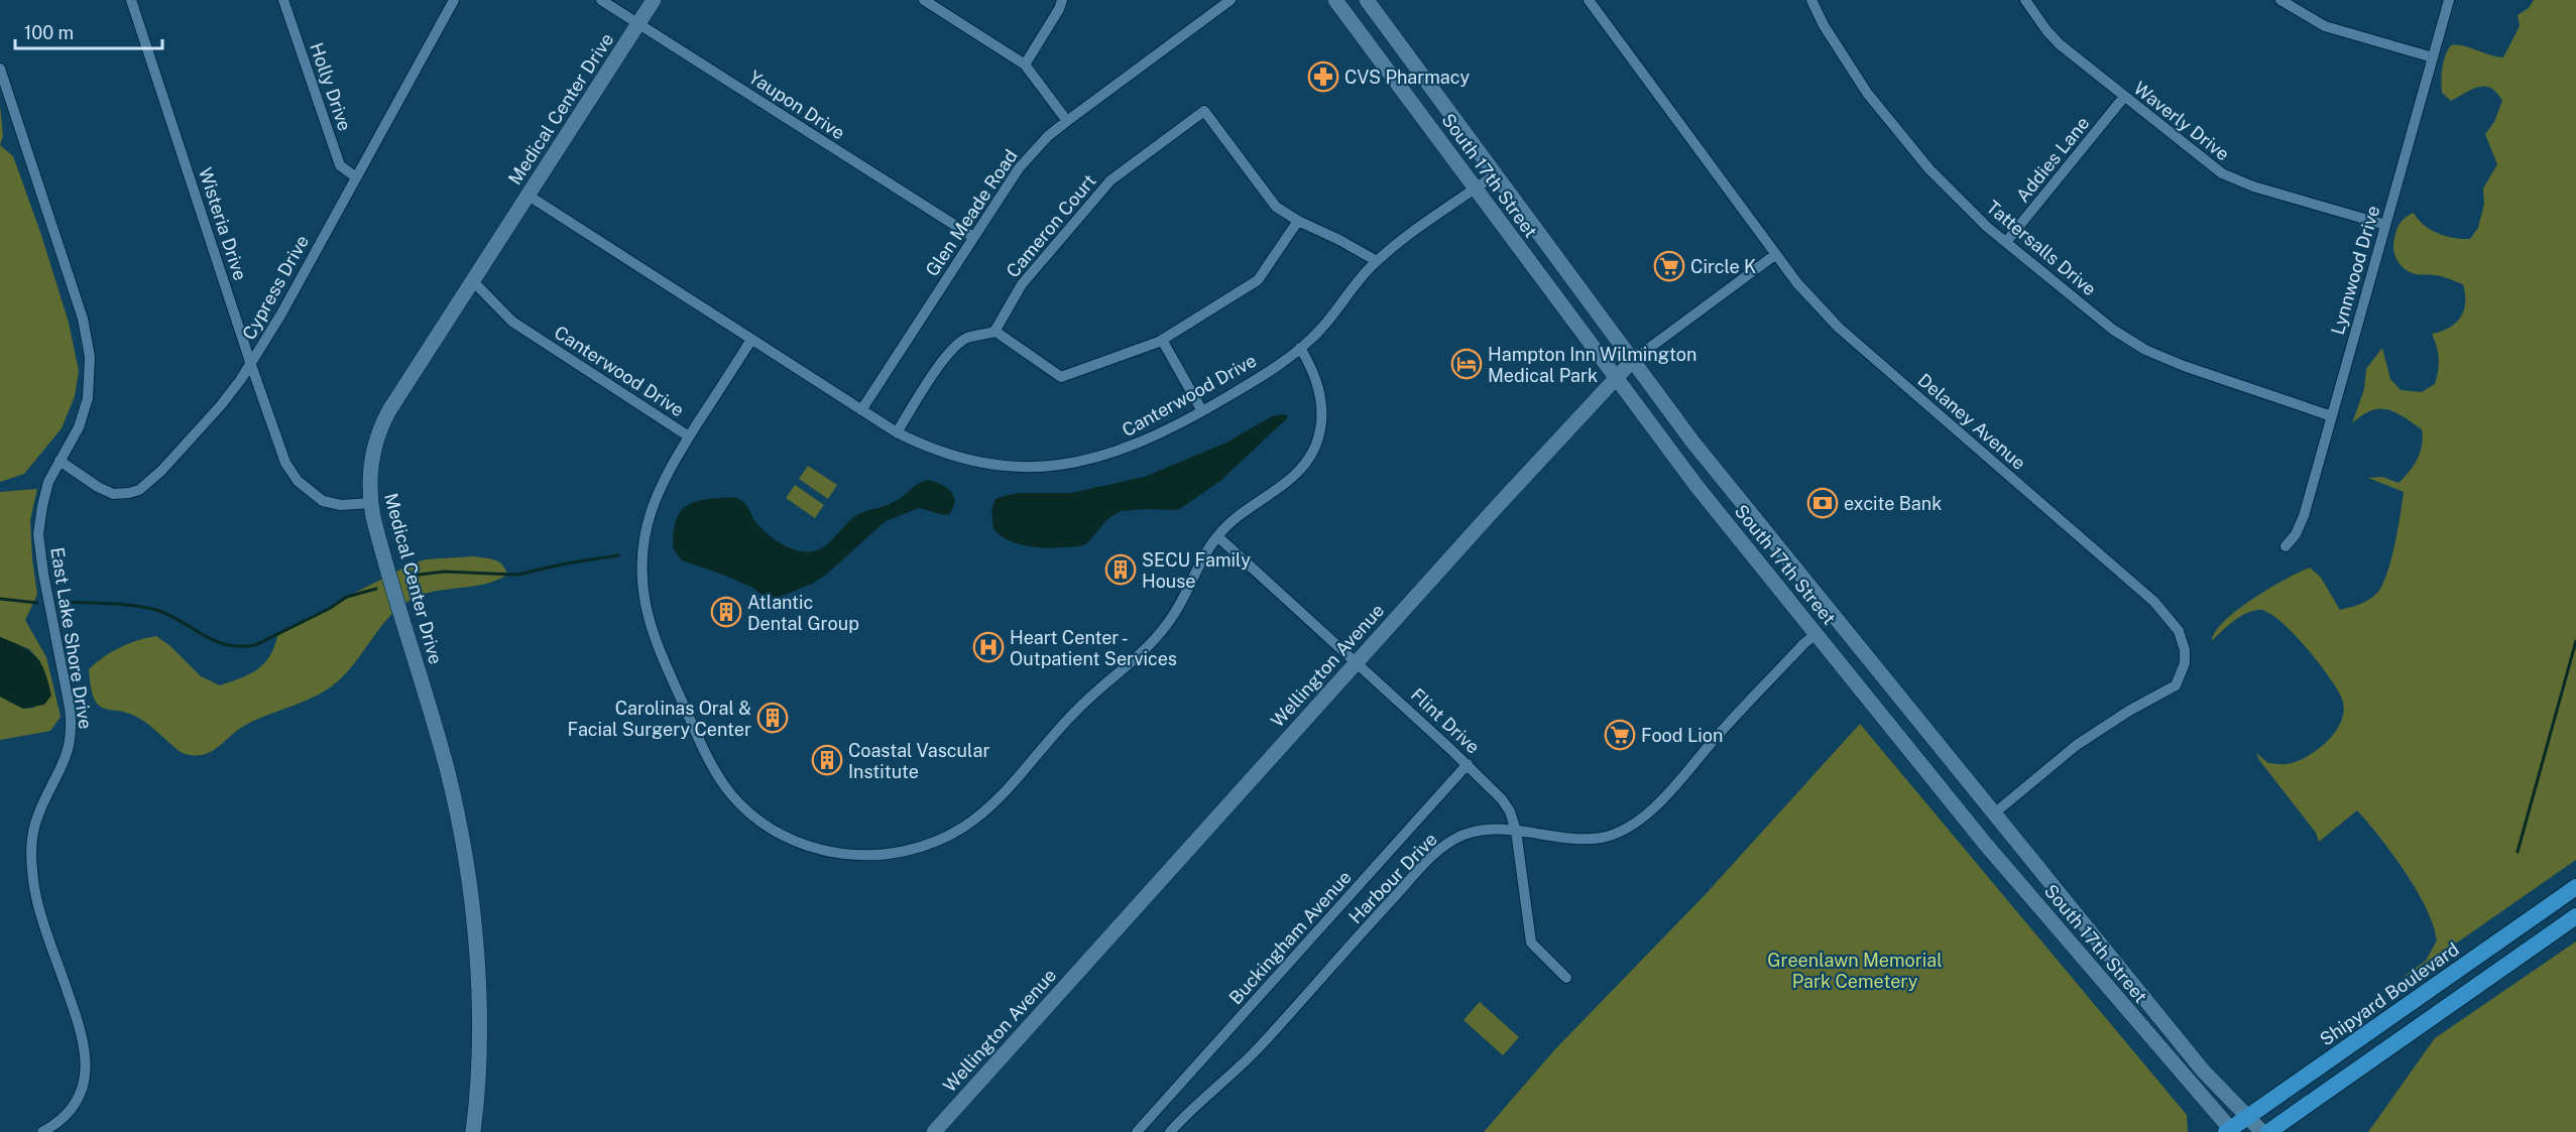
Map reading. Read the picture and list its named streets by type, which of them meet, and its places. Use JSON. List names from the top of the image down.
{
  "streets": {
    "main road": [
      "Medical Center Drive",
      "South 17th Street",
      "Wellington Avenue",
      "Shipyard Boulevard"
    ],
    "street": [
      "Holly Drive",
      "Yaupon Drive",
      "Waverly Drive",
      "Addies Lane",
      "Glen Meade Road",
      "Wisteria Drive",
      "Cameron Court",
      "Tattersalls Drive",
      "Lynnwood Drive",
      "Cypress Drive",
      "Canterwood Drive",
      "Delaney Avenue",
      "East Lake Shore Drive",
      "Flint Drive",
      "Harbour Drive",
      "Buckingham Avenue"
    ]
  },
  "crossings": [
    ["Holly Drive", "Cypress Drive"],
    ["Yaupon Drive", "Medical Center Drive"],
    ["Yaupon Drive", "Glen Meade Road"],
    ["Medical Center Drive", "Wisteria Drive"],
    ["Medical Center Drive", "Canterwood Drive"],
    ["Waverly Drive", "Addies Lane"],
    ["Waverly Drive", "Lynnwood Drive"],
    ["Addies Lane", "Tattersalls Drive"],
    ["South 17th Street", "Canterwood Drive"],
    ["South 17th Street", "Delaney Avenue"],
    ["South 17th Street", "Wellington Avenue"],
    ["South 17th Street", "Harbour Drive"],
    ["South 17th Street", "Shipyard Boulevard"],
    ["Glen Meade Road", "Canterwood Drive"],
    ["Wisteria Drive", "Cypress Drive"],
    ["Cameron Court", "Canterwood Drive"],
    ["Tattersalls Drive", "Lynnwood Drive"],
    ["Cypress Drive", "East Lake Shore Drive"],
    ["Delaney Avenue", "Wellington Avenue"],
    ["Wellington Avenue", "Flint Drive"],
    ["Flint Drive", "Harbour Drive"],
    ["Flint Drive", "Buckingham Avenue"]
  ],
  "parks": ["Greenlawn Memorial Park Cemetery"],
  "places": {
    "pharmacy": ["CVS Pharmacy"],
    "supermarket": ["Circle K", "Food Lion"],
    "hotel": ["Hampton Inn Wilmington Medical Park"],
    "bank": ["excite Bank"],
    "building": [
      "SECU Family House",
      "Atlantic Dental Group",
      "Carolinas Oral & Facial Surgery Center",
      "Coastal Vascular Institute"
    ],
    "hospital": ["Heart Center - Outpatient Services"]
  },
  "scale_bar": "100 m"
}
